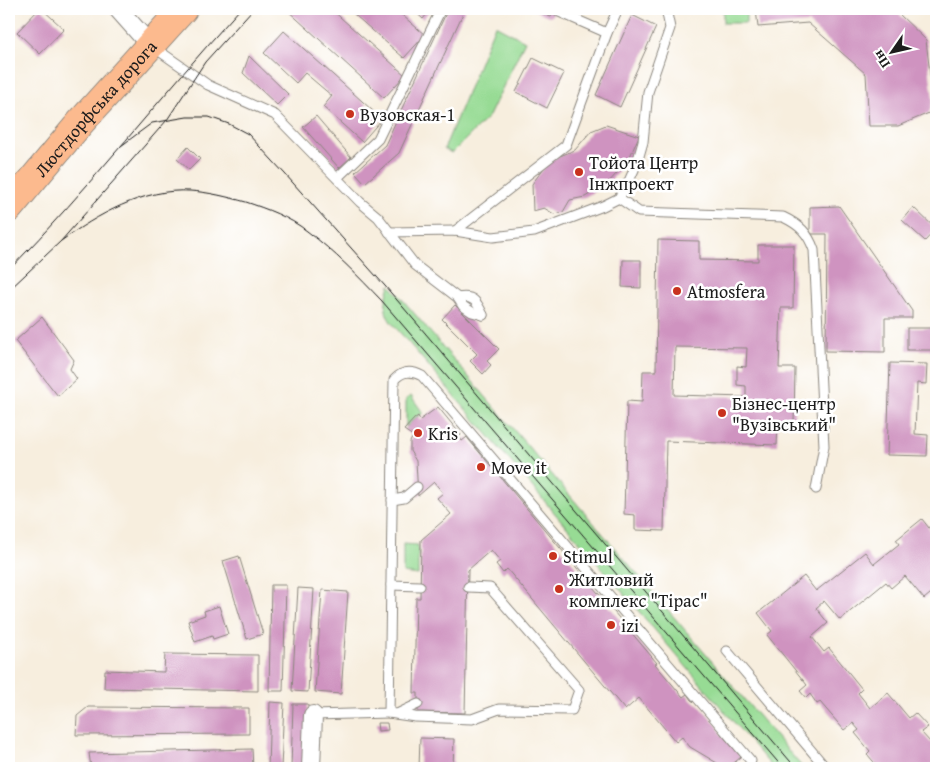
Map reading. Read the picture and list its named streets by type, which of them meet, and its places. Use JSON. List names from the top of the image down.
{
  "streets": {
    "main road": ["Люстдорфська дорога"]
  },
  "places": [
    "Вузовская-1",
    "Тойота Центр Інжпроект",
    "Atmosfera",
    "Бізнес-центр \"Вузівський\"",
    "Kris",
    "Move it",
    "Stimul",
    "Житловий комплекс \"Тірас\"",
    "izi"
  ],
  "north": "bottom left"
}
